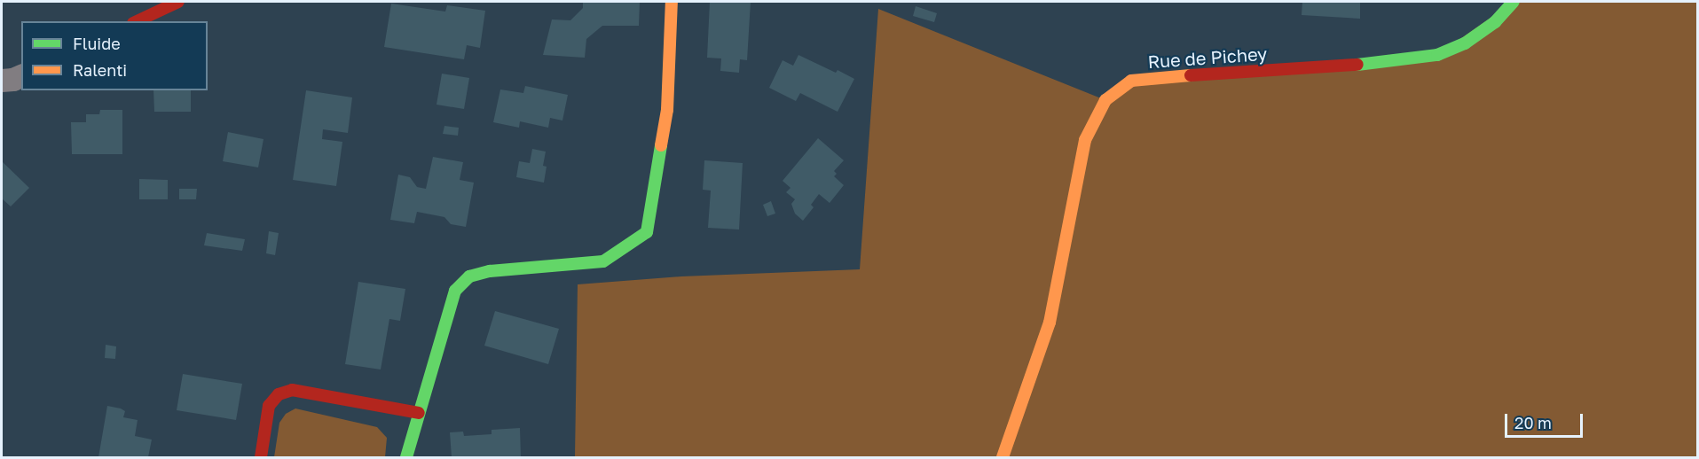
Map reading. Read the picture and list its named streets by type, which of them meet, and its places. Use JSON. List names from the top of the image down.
{
  "streets": {
    "street": ["Rue de Pichey"]
  },
  "legend": ["Fluide", "Ralenti"],
  "scale_bar": "20 m"
}
